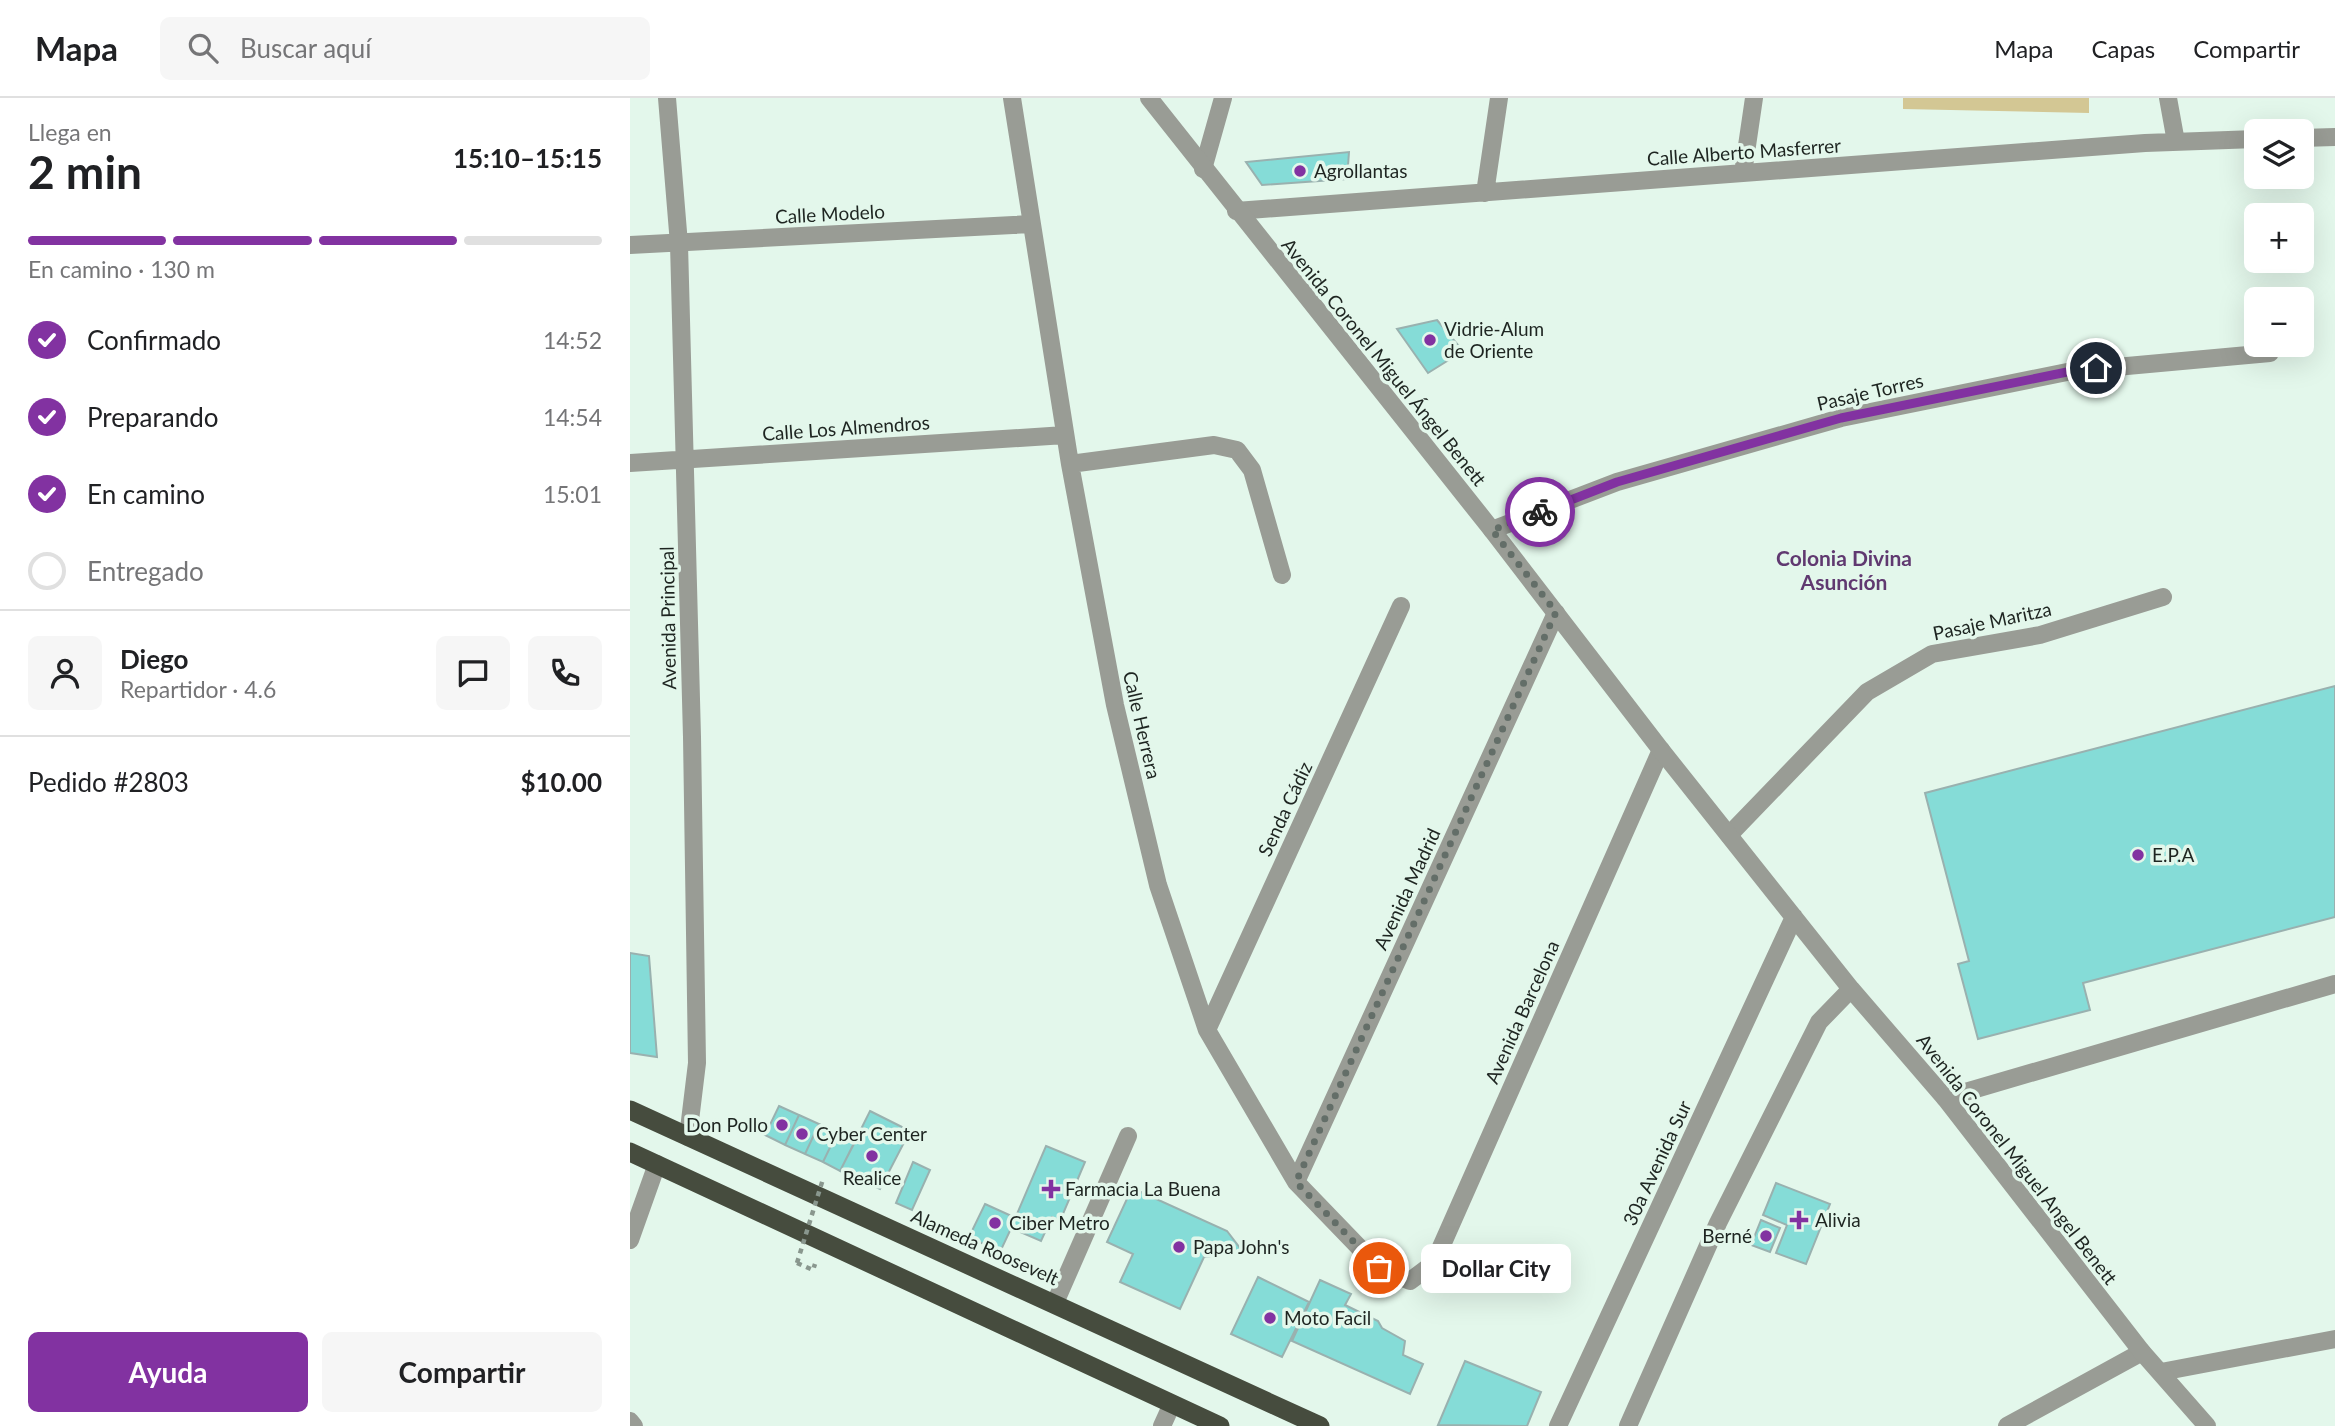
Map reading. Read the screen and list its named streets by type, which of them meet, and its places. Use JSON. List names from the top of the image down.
{
  "streets": {
    "highway": ["Alameda Roosevelt"],
    "street": [
      "Calle Alberto Masferrer",
      "Calle Modelo",
      "Avenida Coronel Miguel Ángel Benett",
      "Pasaje Torres",
      "Calle Los Almendros",
      "Avenida Principal",
      "Pasaje Maritza",
      "Calle Herrera",
      "Senda Cádiz",
      "Avenida Madrid",
      "Avenida Barcelona",
      "Avenida Coronel Miguel Angel Benett",
      "30a Avenida Sur"
    ]
  },
  "crossings": [
    ["Calle Alberto Masferrer", "Avenida Coronel Miguel Ángel Benett"],
    ["Calle Modelo", "Avenida Principal"],
    ["Calle Modelo", "Calle Herrera"],
    ["Avenida Coronel Miguel Ángel Benett", "Pasaje Torres"],
    ["Avenida Coronel Miguel Ángel Benett", "Pasaje Maritza"],
    ["Avenida Coronel Miguel Ángel Benett", "Avenida Madrid"],
    ["Avenida Coronel Miguel Ángel Benett", "Avenida Barcelona"],
    ["Avenida Coronel Miguel Ángel Benett", "Avenida Coronel Miguel Angel Benett"],
    ["Avenida Coronel Miguel Ángel Benett", "30a Avenida Sur"],
    ["Calle Los Almendros", "Avenida Principal"],
    ["Calle Los Almendros", "Calle Herrera"],
    ["Avenida Principal", "Alameda Roosevelt"],
    ["Calle Herrera", "Senda Cádiz"],
    ["Calle Herrera", "Avenida Madrid"],
    ["Calle Herrera", "Avenida Barcelona"],
    ["Avenida Coronel Miguel Angel Benett", "30a Avenida Sur"]
  ],
  "districts": ["Colonia Divina Asunción"],
  "places": {
    "other": [
      "Agrollantas",
      "Vidrie-Alum de Oriente",
      "E.P.A",
      "Don Pollo",
      "Cyber Center",
      "Realice",
      "Ciber Metro",
      "Berné",
      "Papa John's",
      "Dollar City",
      "Moto Facil"
    ],
    "health": ["Farmacia La Buena", "Alivia"]
  },
  "page": {
    "header": "Mapa",
    "search": "Buscar aquí",
    "nav": ["Mapa", "Capas", "Compartir"],
    "heading": ["2 min", "Llega en", "15:10–15:15"],
    "panel": [
      "Diego",
      "Repartidor · 4.6",
      "Pedido #2803",
      "$10.00"
    ],
    "map_buttons": ["+", "−"],
    "bar": "En camino · 130 m",
    "list": [
      ["Confirmado", "14:52"],
      ["Preparando", "14:54"],
      ["En camino", "15:01"],
      "Entregado"
    ],
    "bubble": "Dollar City",
    "buttons": ["Ayuda", "Compartir"]
  }
}
